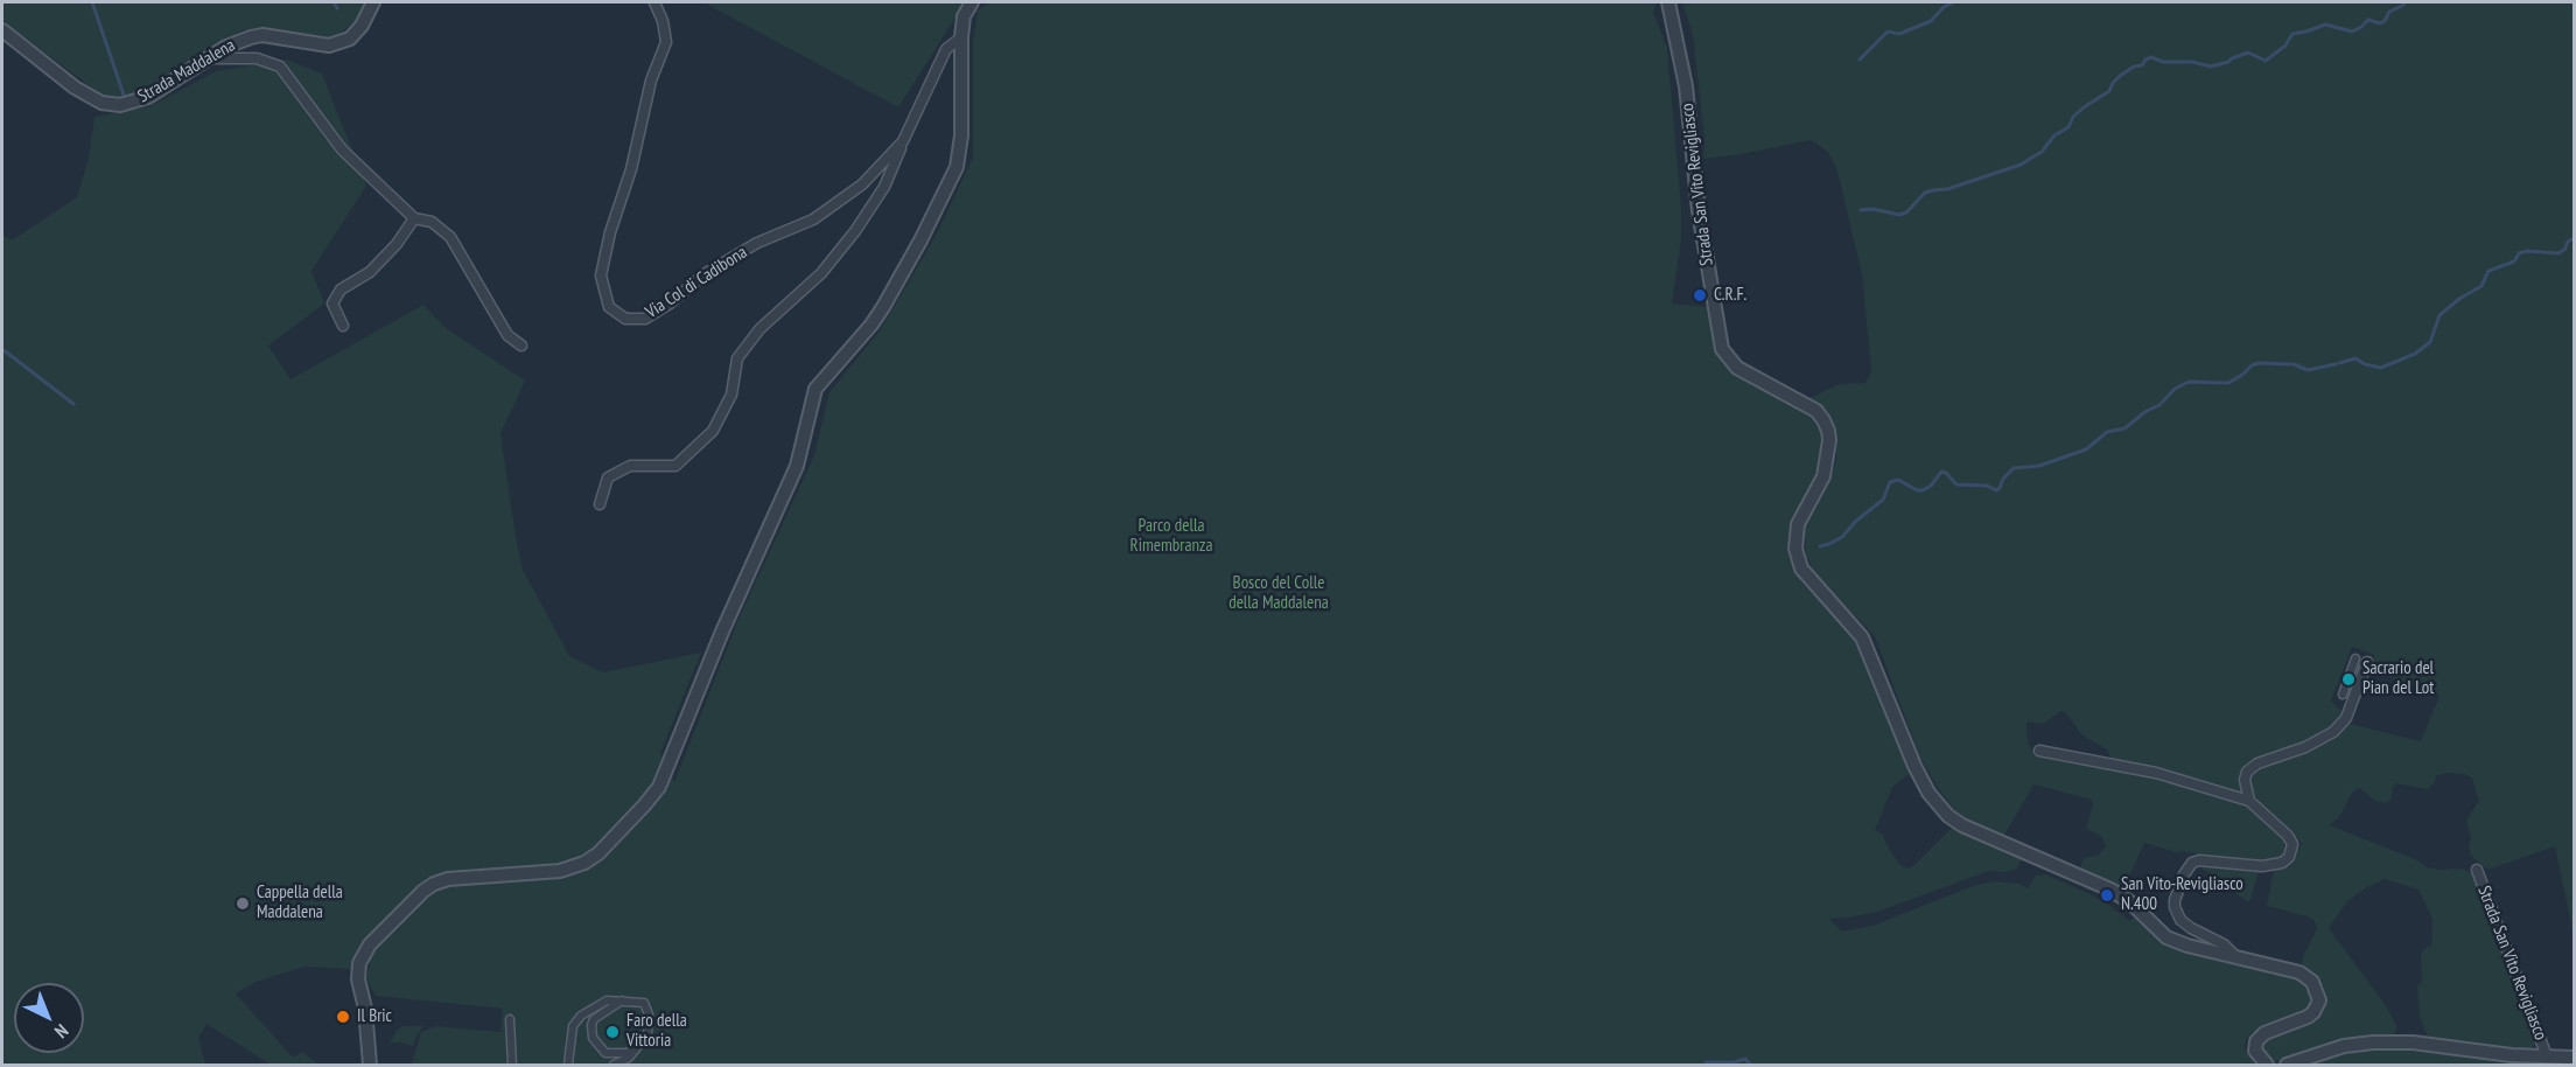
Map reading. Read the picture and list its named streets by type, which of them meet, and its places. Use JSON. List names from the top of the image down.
{
  "streets": {
    "street": ["Strada Maddalena", "Strada San Vito Revigliasco", "Via Col di Cadibona"]
  },
  "parks": ["Parco della Rimembranza", "Bosco del Colle della Maddalena"],
  "places": [
    "C.R.F.",
    "Sacrario del Pian del Lot",
    "San Vito-Revigliasco N.400",
    "Cappella della Maddalena",
    "Il Bric",
    "Faro della Vittoria"
  ],
  "north": "bottom right"
}
